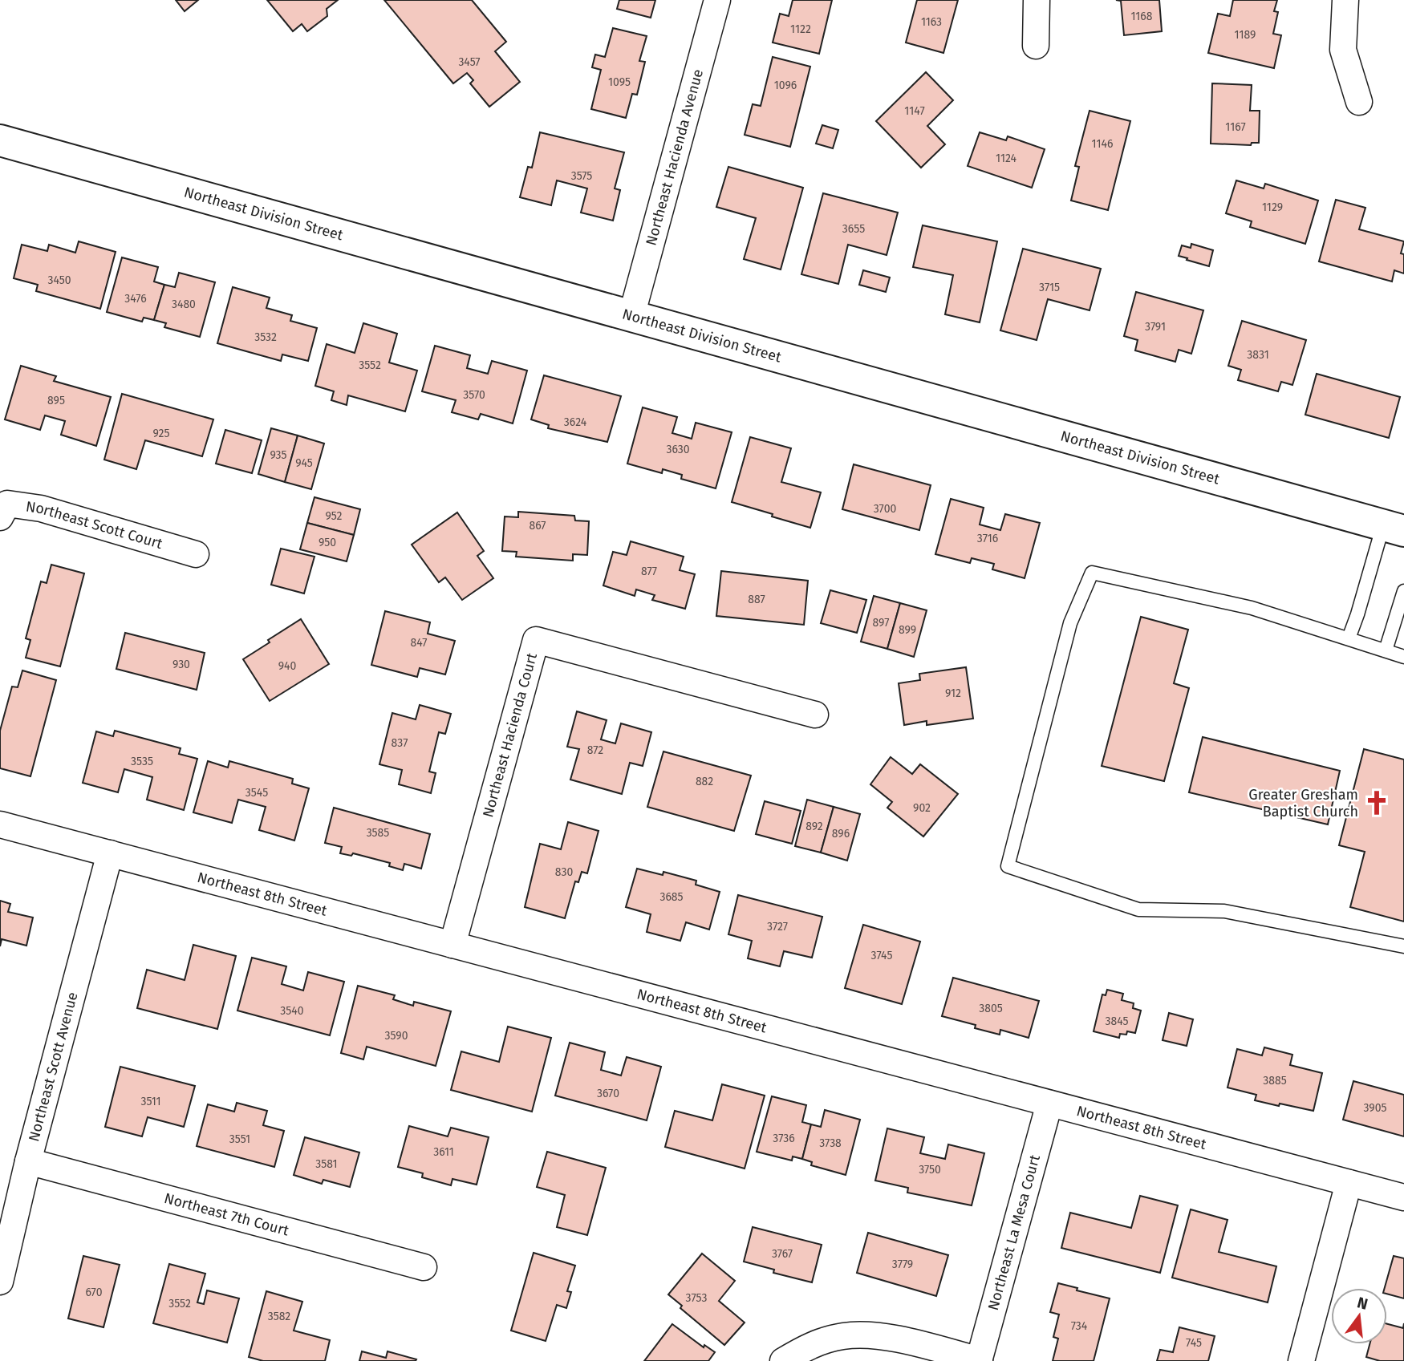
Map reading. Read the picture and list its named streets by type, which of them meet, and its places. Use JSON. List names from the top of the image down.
{
  "streets": {
    "street": [
      "Northeast Hacienda Avenue",
      "Northeast Division Street",
      "Northeast Scott Court",
      "Northeast Hacienda Court",
      "Northeast 8th Street",
      "Northeast Scott Avenue",
      "Northeast 7th Court",
      "Northeast La Mesa Court"
    ]
  },
  "crossings": [
    ["Northeast Hacienda Avenue", "Northeast Division Street"],
    ["Northeast Hacienda Court", "Northeast 8th Street"],
    ["Northeast 8th Street", "Northeast Scott Avenue"],
    ["Northeast 8th Street", "Northeast La Mesa Court"],
    ["Northeast Scott Avenue", "Northeast 7th Court"]
  ],
  "places": {
    "church": ["Greater Gresham Baptist Church"]
  },
  "house_numbers": [
    "1168",
    "1163",
    "1122",
    "1189",
    "3457",
    "1095",
    "1096",
    "1147",
    "1167",
    "1146",
    "1124",
    "3575",
    "1129",
    "3655",
    "3450",
    "3715",
    "3476",
    "3480",
    "3791",
    "3532",
    "3831",
    "3552",
    "3570",
    "895",
    "3624",
    "925",
    "3630",
    "935",
    "945",
    "3700",
    "952",
    "867",
    "3716",
    "950",
    "877",
    "887",
    "897",
    "899",
    "847",
    "930",
    "940",
    "912",
    "837",
    "872",
    "3535",
    "882",
    "3545",
    "902",
    "892",
    "3585",
    "896",
    "830",
    "3685",
    "3727",
    "3745",
    "3805",
    "3540",
    "3845",
    "3590",
    "3885",
    "3670",
    "3511",
    "3905",
    "3736",
    "3551",
    "3738",
    "3611",
    "3581",
    "3750",
    "3767",
    "3779",
    "670",
    "3753",
    "3552",
    "3582",
    "734",
    "745"
  ],
  "north": "top"
}
